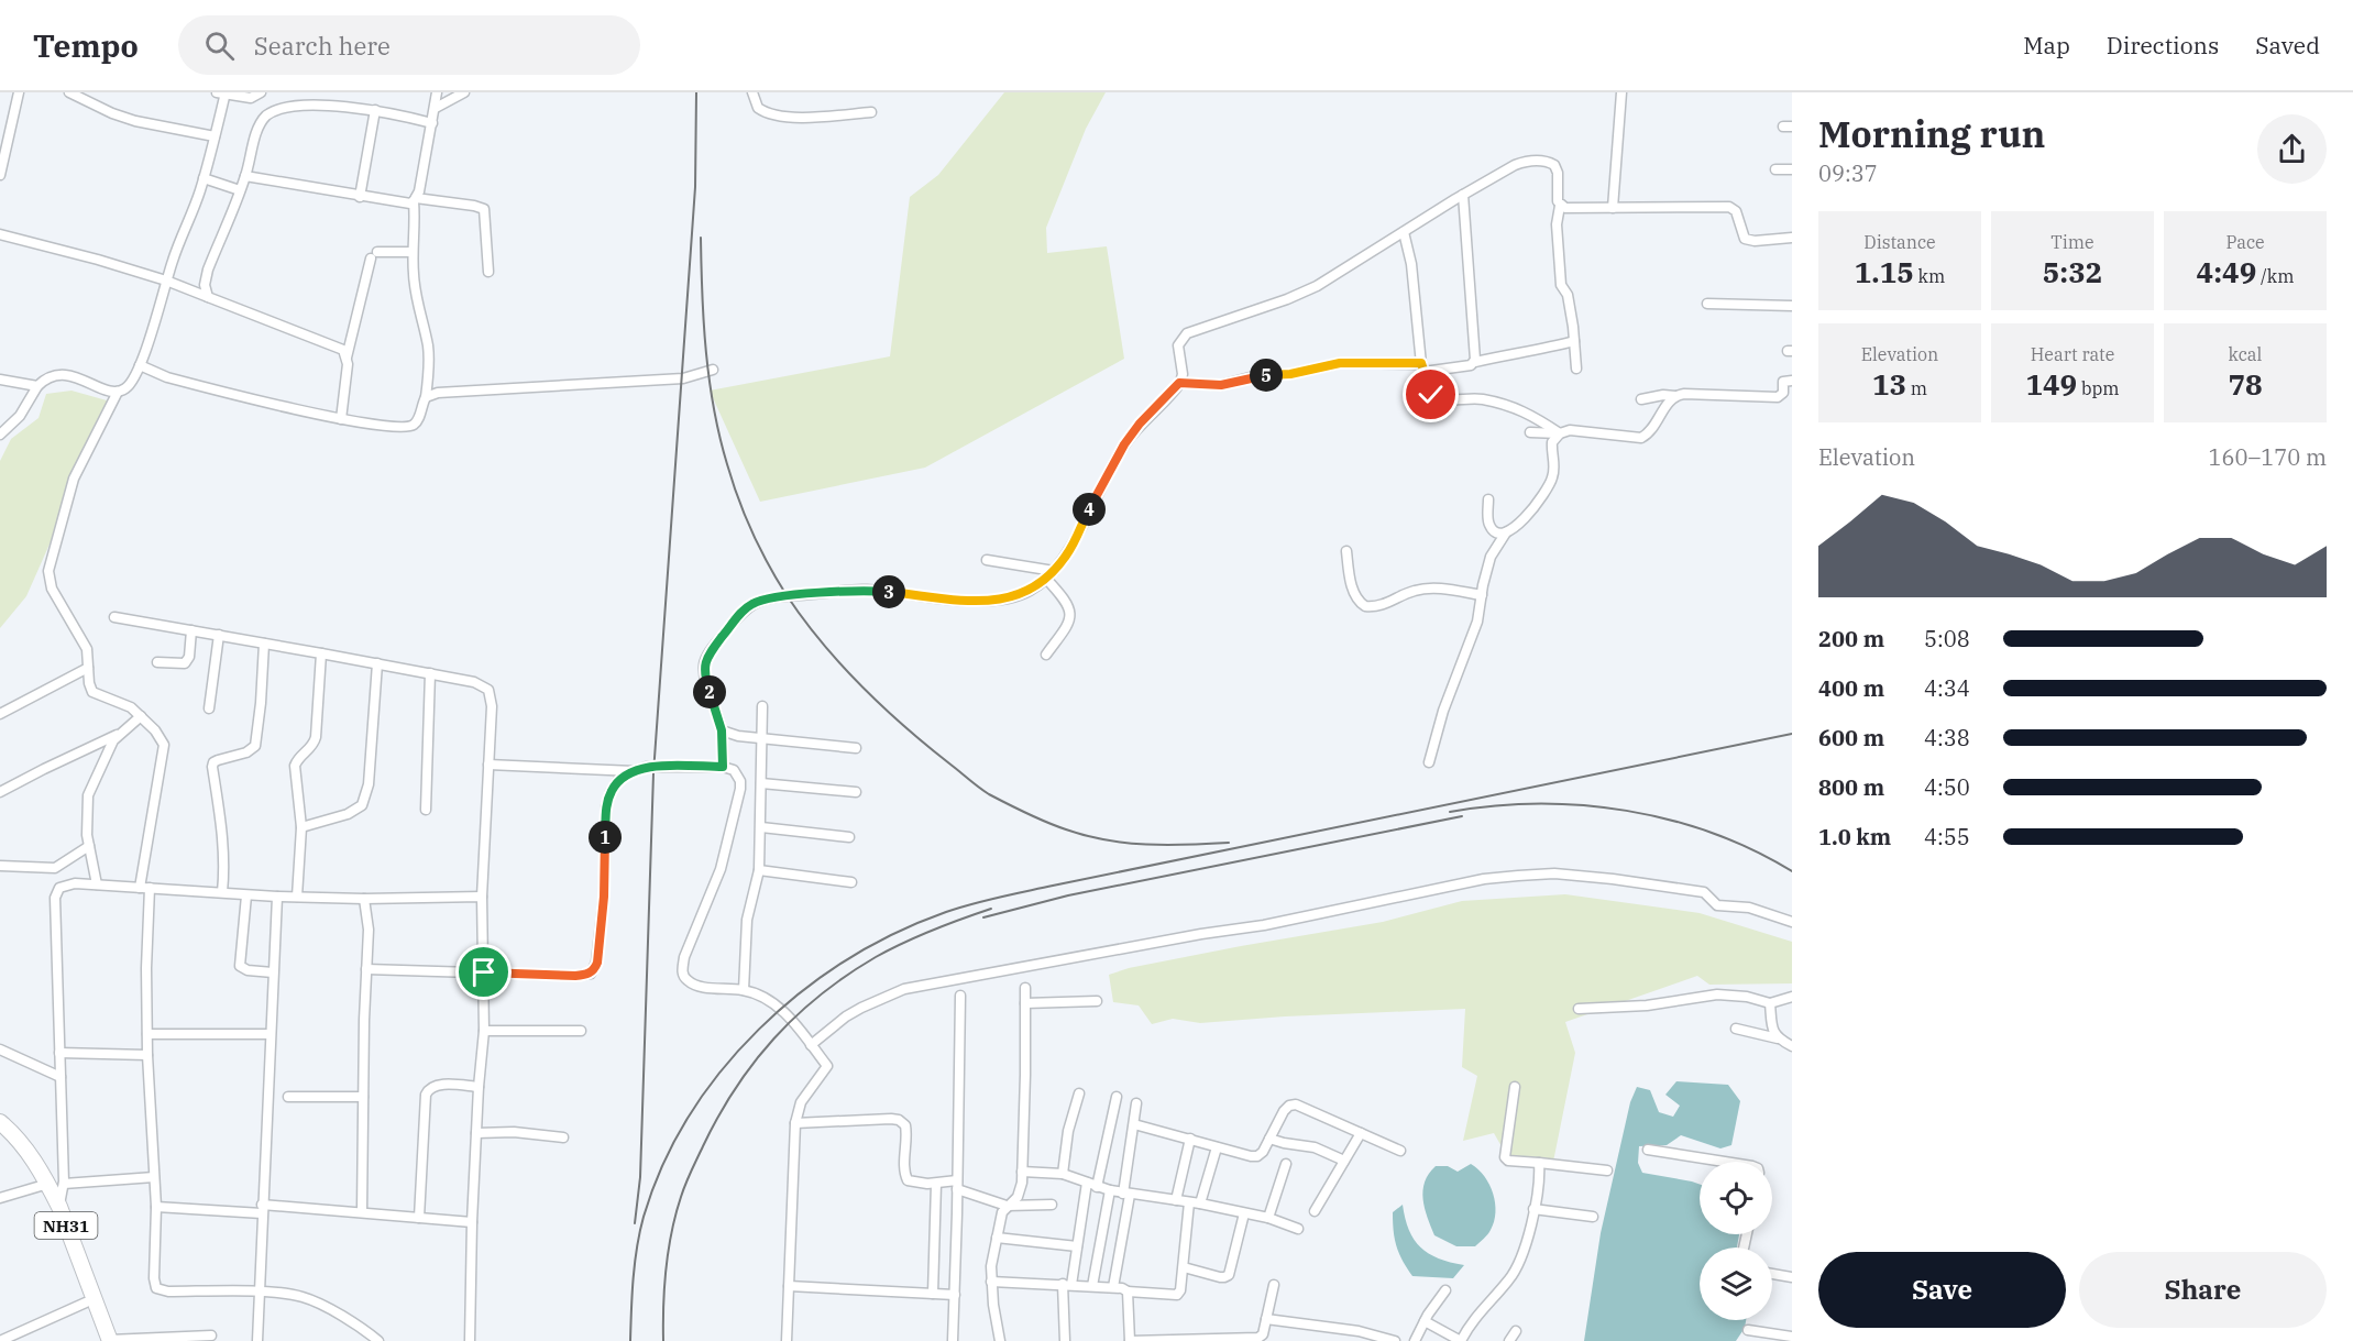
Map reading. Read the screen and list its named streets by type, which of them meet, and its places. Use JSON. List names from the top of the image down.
{
  "streets": {
    "highway": ["NH31"]
  },
  "page": {
    "header": "Tempo",
    "search": "Search here",
    "nav": ["Map", "Directions", "Saved"],
    "heading": ["Morning run", "09:37"],
    "stats": [
      ["Distance", "1.15 km"],
      ["Time", "5:32"],
      ["Pace", "4:49 /km"],
      ["Elevation", "13 m"],
      ["Heart rate", "149 bpm"],
      ["kcal", "78"]
    ],
    "pins": [
      "5",
      "4",
      "3",
      "2",
      "1"
    ],
    "chart": ["Elevation", "160–170 m"],
    "list": [
      {
        "name": "200 m",
        "note": "5:08"
      },
      {
        "name": "400 m",
        "note": "4:34"
      },
      {
        "name": "600 m",
        "note": "4:38"
      },
      {
        "name": "800 m",
        "note": "4:50"
      },
      {
        "name": "1.0 km",
        "note": "4:55"
      }
    ],
    "buttons": ["Save", "Share"]
  }
}
